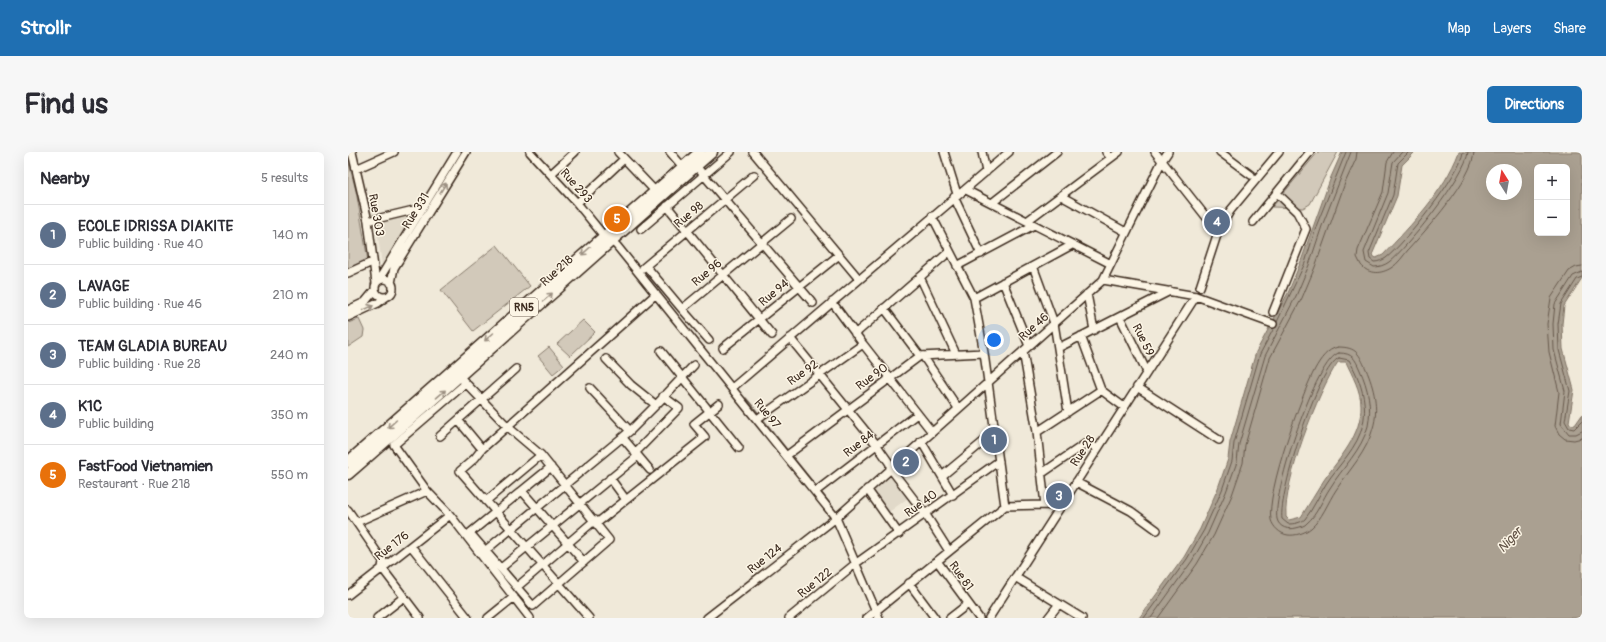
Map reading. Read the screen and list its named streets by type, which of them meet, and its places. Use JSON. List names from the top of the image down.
{
  "streets": {
    "highway": ["Rue 218", "RN5"],
    "street": [
      "Rue 293",
      "Rue 331",
      "Rue 303",
      "Rue 98",
      "Rue 96",
      "Rue 94",
      "Rue 46",
      "Rue 59",
      "Rue 92",
      "Rue 90",
      "Rue 97",
      "Rue 84",
      "Rue 28",
      "Rue 40",
      "Rue 176",
      "Rue 124",
      "Rue 81",
      "Rue 122"
    ]
  },
  "crossings": [
    ["Rue 293", "Rue 218"],
    ["Rue 293", "Rue 97"],
    ["Rue 331", "Rue 303"],
    ["Rue 98", "Rue 97"],
    ["Rue 218", "Rue 97"],
    ["Rue 46", "Rue 97"],
    ["Rue 46", "Rue 124"],
    ["Rue 59", "Rue 28"],
    ["Rue 92", "Rue 97"],
    ["Rue 90", "Rue 97"],
    ["Rue 97", "Rue 84"],
    ["Rue 97", "Rue 40"],
    ["Rue 97", "Rue 124"],
    ["Rue 97", "Rue 122"],
    ["Rue 40", "Rue 122"]
  ],
  "water": ["Niger"],
  "north": "top",
  "page": {
    "header": "Strollr",
    "nav": ["Map", "Layers", "Share"],
    "buttons": "Directions",
    "title": "Find us",
    "heading": ["Nearby", "5 results"],
    "map_buttons": ["+", "−"],
    "list": [
      {
        "mark": "1",
        "name": "ECOLE IDRISSA DIAKITE",
        "note": "Public building · Rue 40",
        "value": "140 m"
      },
      {
        "mark": "2",
        "name": "LAVAGE",
        "note": "Public building · Rue 46",
        "value": "210 m"
      },
      {
        "mark": "3",
        "name": "TEAM GLADIA BUREAU",
        "note": "Public building · Rue 28",
        "value": "240 m"
      },
      {
        "mark": "4",
        "name": "K1C",
        "note": "Public building",
        "value": "350 m"
      },
      {
        "mark": "5",
        "name": "FastFood Vietnamien",
        "note": "Restaurant · Rue 218",
        "value": "550 m"
      }
    ],
    "pins": [
      "5",
      "4",
      "1",
      "2",
      "3"
    ]
  }
}
